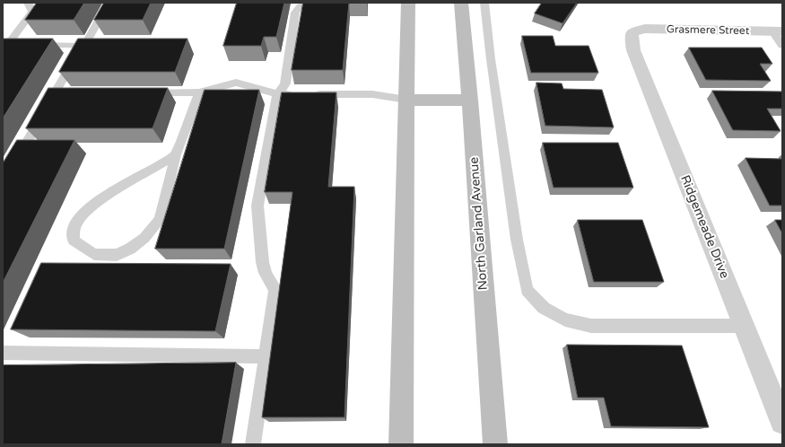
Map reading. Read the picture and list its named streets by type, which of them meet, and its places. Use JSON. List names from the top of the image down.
{
  "streets": {
    "main road": ["North Garland Avenue"],
    "street": ["Grasmere Street", "Ridgemeade Drive"]
  },
  "crossings": [
    ["Grasmere Street", "Ridgemeade Drive"]
  ]
}
